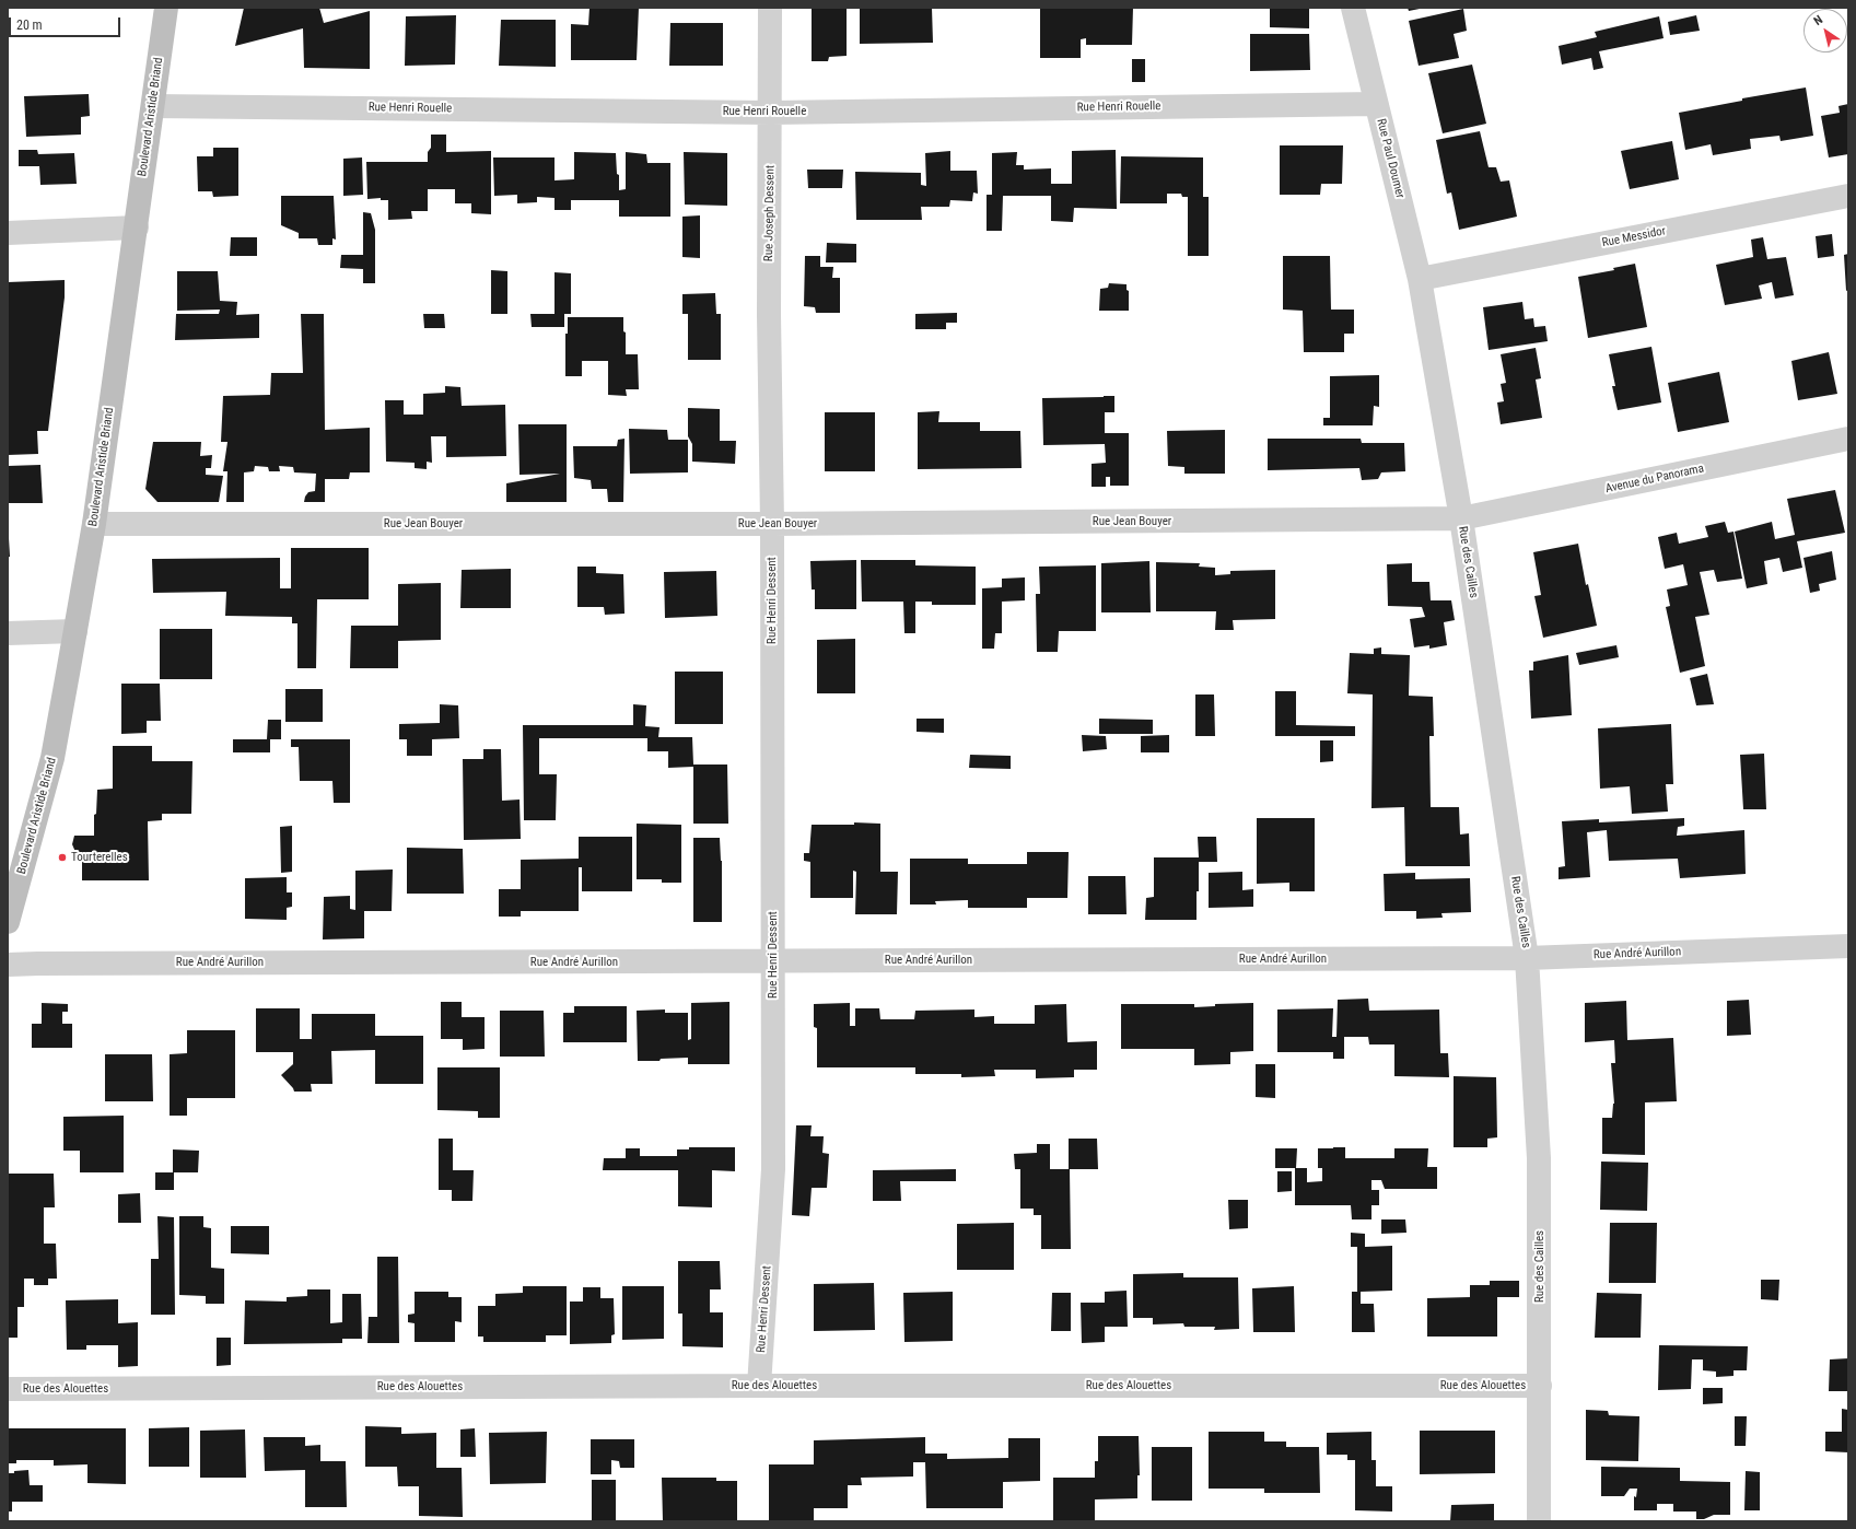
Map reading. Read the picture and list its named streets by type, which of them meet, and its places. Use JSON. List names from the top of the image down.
{
  "streets": {
    "main road": ["Boulevard Aristide Briand"],
    "street": [
      "Rue Henri Rouelle",
      "Rue Paul Doumer",
      "Rue Joseph Dessent",
      "Rue Messidor",
      "Avenue du Panorama",
      "Rue Jean Bouyer",
      "Rue des Cailles",
      "Rue Henri Dessent",
      "Rue André Aurillon",
      "Rue des Alouettes"
    ]
  },
  "crossings": [
    ["Rue Henri Rouelle", "Boulevard Aristide Briand"],
    ["Rue Henri Rouelle", "Rue Paul Doumer"],
    ["Rue Henri Rouelle", "Rue Joseph Dessent"],
    ["Boulevard Aristide Briand", "Rue Jean Bouyer"],
    ["Rue Paul Doumer", "Rue Messidor"],
    ["Rue Paul Doumer", "Rue des Cailles"],
    ["Rue Joseph Dessent", "Rue Jean Bouyer"],
    ["Rue Joseph Dessent", "Rue Henri Dessent"],
    ["Avenue du Panorama", "Rue Jean Bouyer"],
    ["Avenue du Panorama", "Rue des Cailles"],
    ["Rue Jean Bouyer", "Rue des Cailles"],
    ["Rue Jean Bouyer", "Rue Henri Dessent"],
    ["Rue des Cailles", "Rue André Aurillon"],
    ["Rue des Cailles", "Rue des Alouettes"],
    ["Rue Henri Dessent", "Rue André Aurillon"],
    ["Rue Henri Dessent", "Rue des Alouettes"]
  ],
  "places": ["Tourterelles"],
  "scale_bar": "20 m",
  "north": "top left"
}
